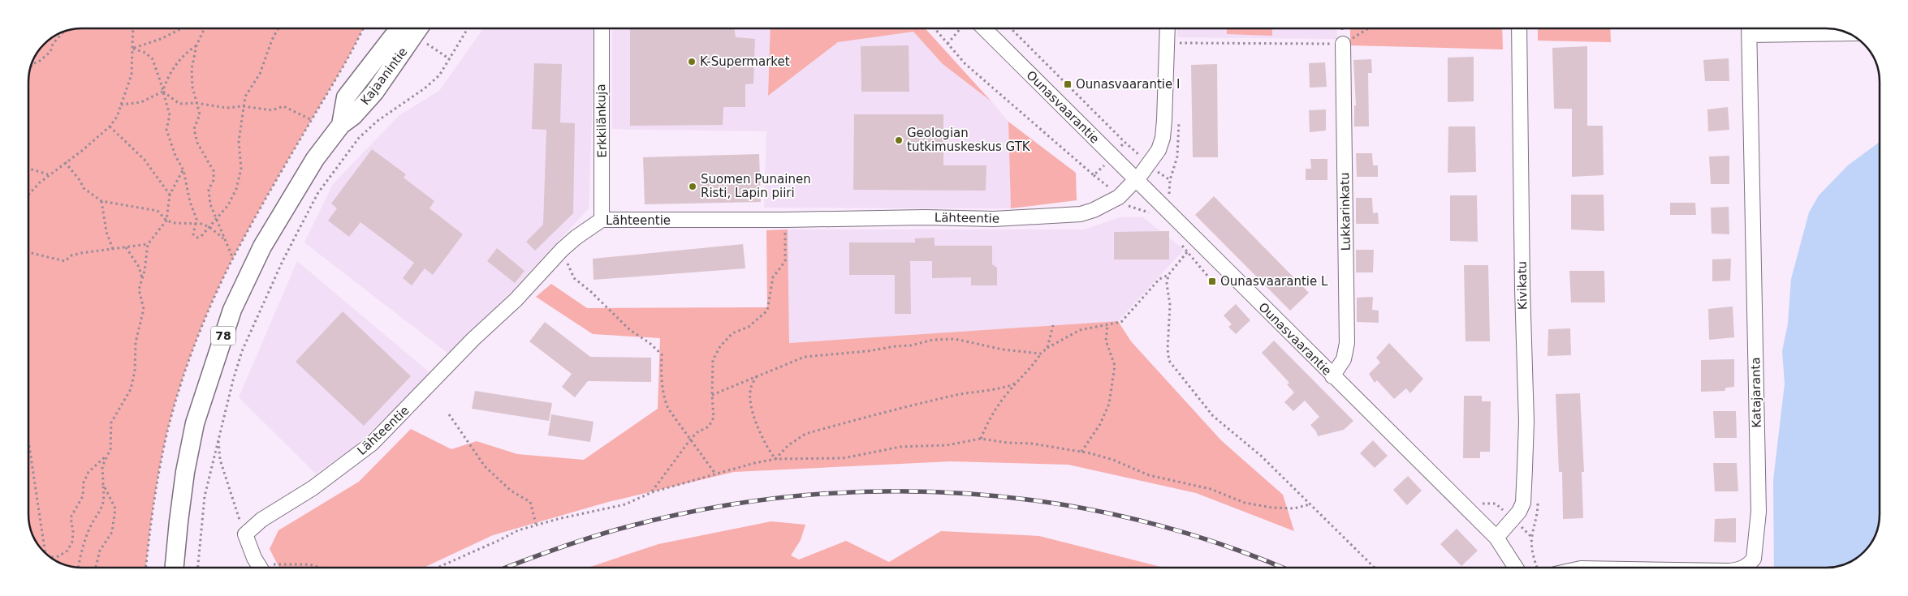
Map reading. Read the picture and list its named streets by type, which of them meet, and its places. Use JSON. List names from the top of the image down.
{
  "streets": {
    "main road": ["Kajaanintie", "78"],
    "street": [
      "Ounasvaarantie",
      "Erkkilänkuja",
      "Lukkarinkatu",
      "Lähteentie",
      "Kivikatu",
      "Katajaranta"
    ]
  },
  "crossings": [
    ["Kajaanintie", "78"],
    ["Ounasvaarantie", "Lukkarinkatu"],
    ["Ounasvaarantie", "Lähteentie"],
    ["Ounasvaarantie", "Kivikatu"],
    ["Erkkilänkuja", "Lähteentie"]
  ],
  "places": {
    "other": ["K-Supermarket", "Geologian tutkimuskeskus GTK", "Suomen Punainen Risti, Lapin piiri"],
    "transit": ["Ounasvaarantie I", "Ounasvaarantie L"]
  }
}
